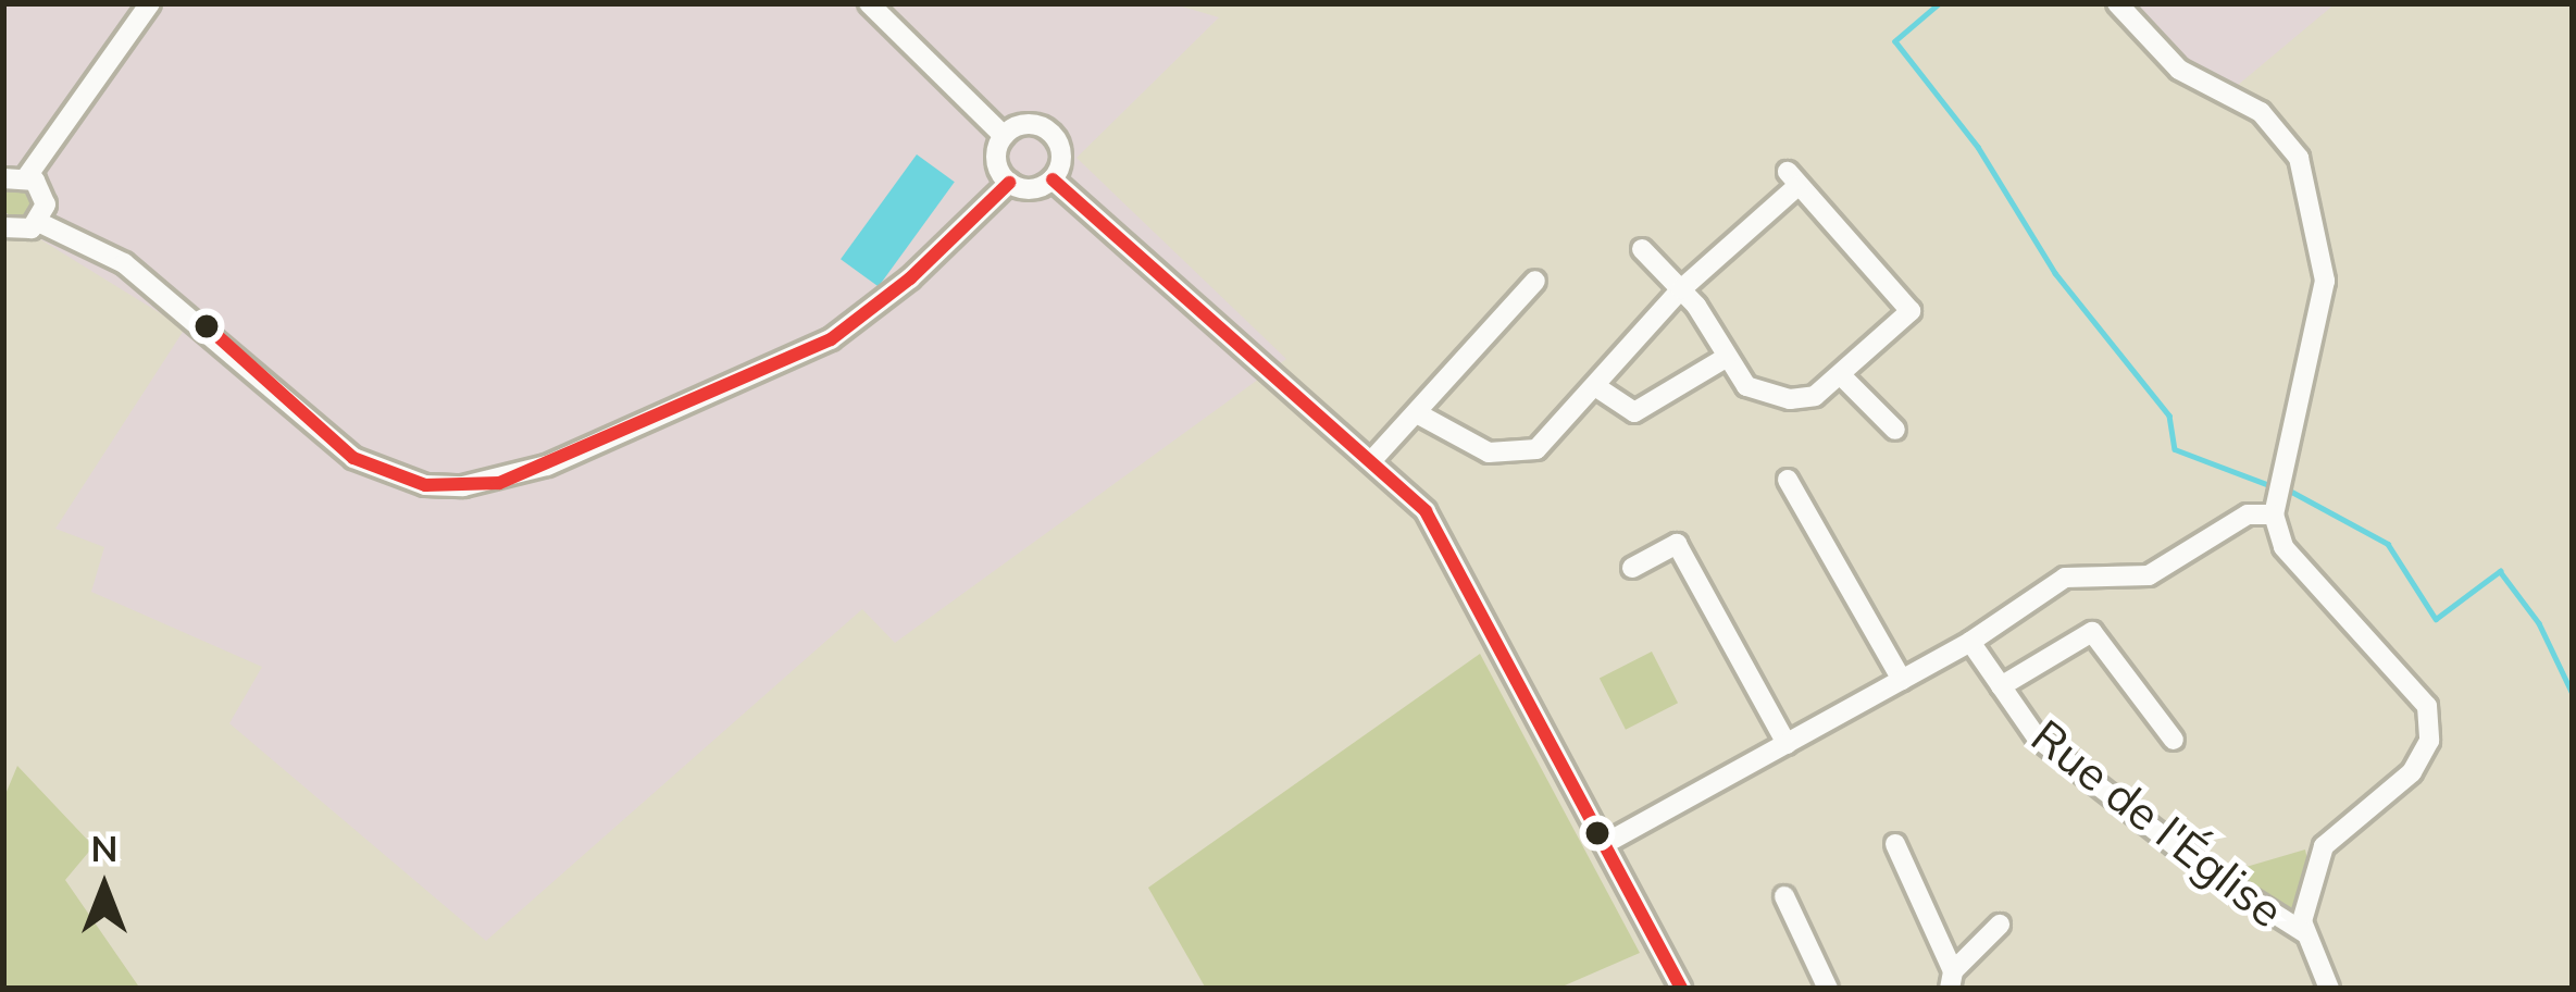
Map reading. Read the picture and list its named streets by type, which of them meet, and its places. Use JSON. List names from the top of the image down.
{
  "streets": {
    "street": ["Rue de l'Église"]
  },
  "north": "top"
}
